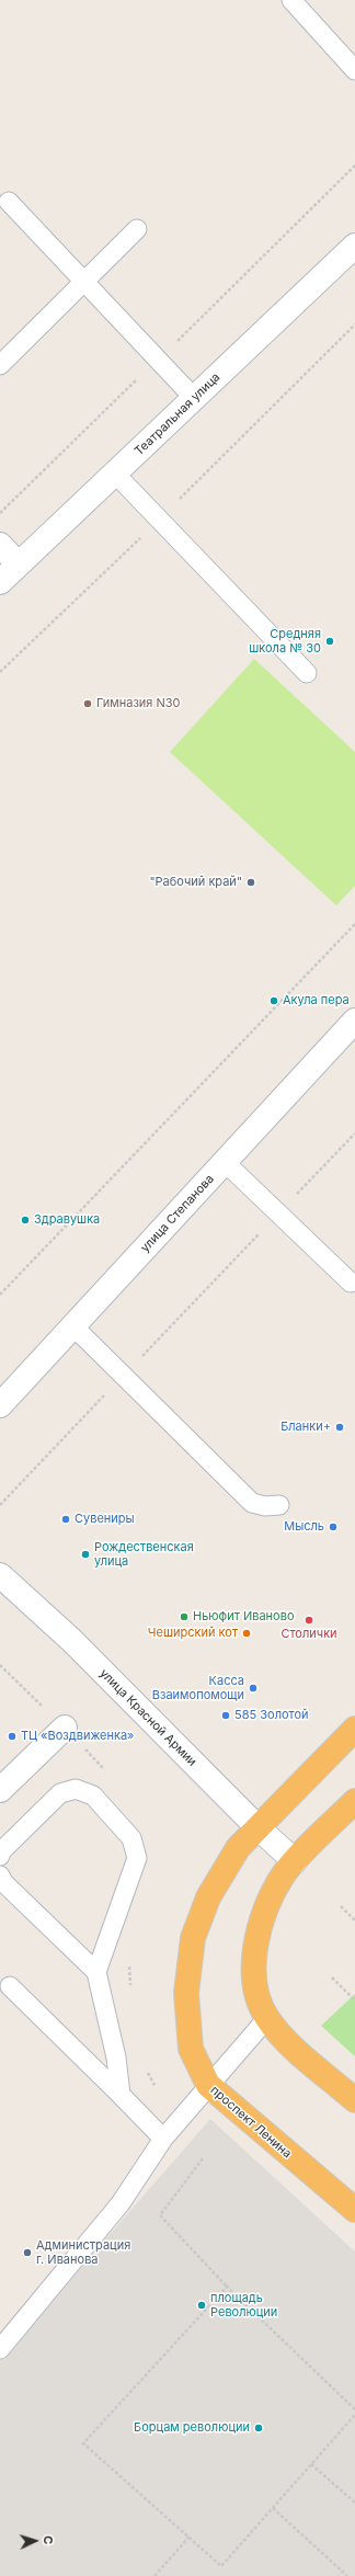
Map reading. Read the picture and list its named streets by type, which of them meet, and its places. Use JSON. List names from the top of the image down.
{
  "streets": {
    "highway": ["проспект Ленина"],
    "street": ["Театральная улица", "улица Степанова", "улица Красной Армии"]
  },
  "crossings": [
    ["улица Красной Армии", "проспект Ленина"]
  ],
  "places": [
    "Средняя школа № 30",
    "Гимназия N30",
    "\"Рабочий край\"",
    "Акула пера",
    "Здравушка",
    "Бланки+",
    "Сувениры",
    "Мысль",
    "Рождественская улица",
    "Ньюфит Иваново",
    "Столички",
    "Чеширский кот",
    "Касса Взаимопомощи",
    "585 Золотой",
    "ТЦ «Воздвиженка»",
    "Администрация г. Иванова",
    "площадь Революции",
    "Борцам революции"
  ],
  "north": "right"
}
